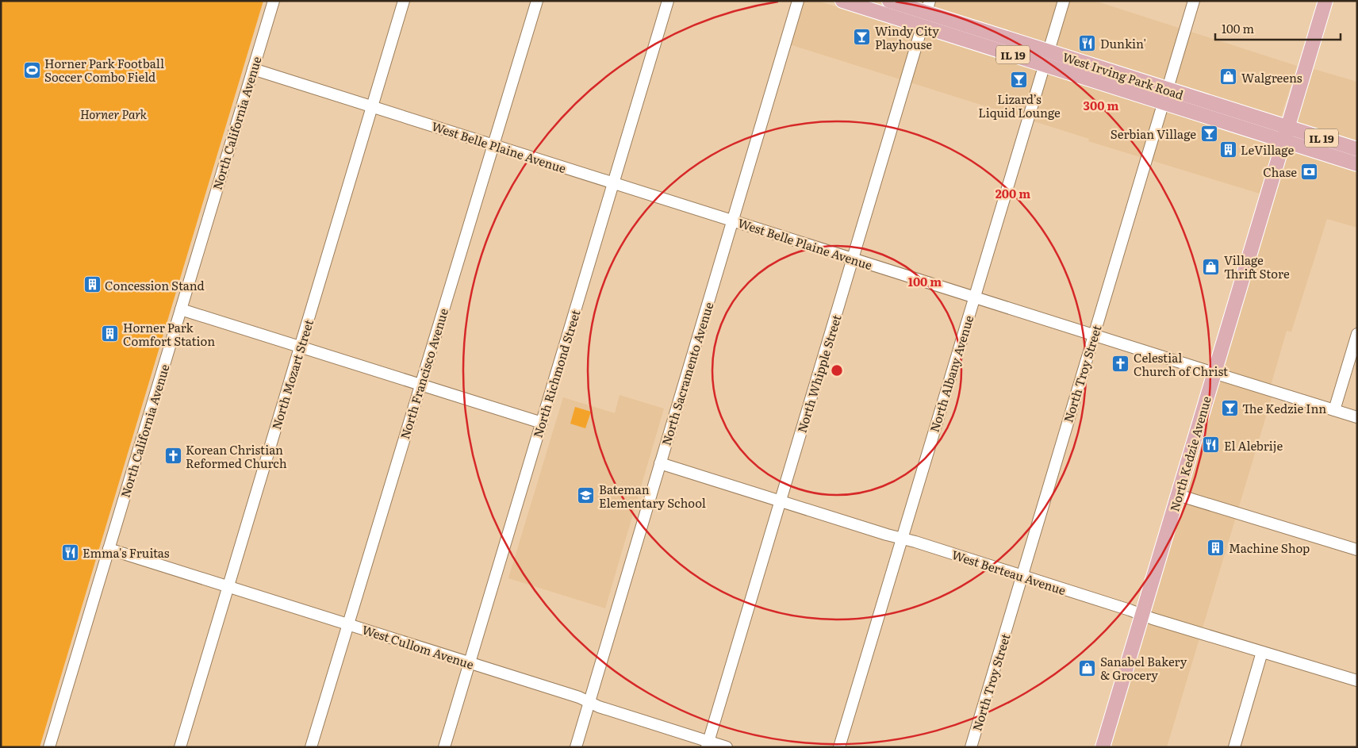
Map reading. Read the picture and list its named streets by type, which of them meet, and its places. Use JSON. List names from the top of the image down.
{
  "streets": {
    "main road": ["IL 19", "West Irving Park Road", "North Kedzie Avenue"],
    "street": [
      "North California Avenue",
      "West Belle Plaine Avenue",
      "North Francisco Avenue",
      "North Richmond Street",
      "North Sacramento Avenue",
      "North Whipple Street",
      "North Albany Avenue",
      "North Troy Street",
      "North Mozart Street",
      "West Berteau Avenue",
      "West Cullom Avenue"
    ]
  },
  "crossings": [
    ["West Irving Park Road", "North Whipple Street"],
    ["West Irving Park Road", "North Albany Avenue"],
    ["West Irving Park Road", "North Troy Street"],
    ["West Irving Park Road", "North Kedzie Avenue"],
    ["North California Avenue", "West Belle Plaine Avenue"],
    ["North California Avenue", "West Cullom Avenue"],
    ["West Belle Plaine Avenue", "North Francisco Avenue"],
    ["West Belle Plaine Avenue", "North Richmond Street"],
    ["West Belle Plaine Avenue", "North Sacramento Avenue"],
    ["West Belle Plaine Avenue", "North Whipple Street"],
    ["West Belle Plaine Avenue", "North Albany Avenue"],
    ["West Belle Plaine Avenue", "North Troy Street"],
    ["West Belle Plaine Avenue", "North Mozart Street"],
    ["West Belle Plaine Avenue", "North Kedzie Avenue"],
    ["North Francisco Avenue", "West Cullom Avenue"],
    ["North Richmond Street", "West Cullom Avenue"],
    ["North Sacramento Avenue", "West Berteau Avenue"],
    ["North Sacramento Avenue", "West Cullom Avenue"],
    ["North Whipple Street", "West Berteau Avenue"],
    ["North Whipple Street", "West Cullom Avenue"],
    ["North Albany Avenue", "West Berteau Avenue"],
    ["North Troy Street", "West Berteau Avenue"],
    ["North Mozart Street", "West Cullom Avenue"],
    ["North Kedzie Avenue", "West Berteau Avenue"]
  ],
  "parks": ["Horner Park"],
  "places": {
    "bar": [
      "Windy City Playhouse",
      "Lizard’s Liquid Lounge",
      "Serbian Village",
      "The Kedzie Inn"
    ],
    "restaurant": ["Dunkin'", "El Alebrije", "Emma's Fruitas"],
    "sports": ["Horner Park Football Soccer Combo Field"],
    "shop": ["Walgreens", "Village Thrift Store", "Sanabel Bakery & Grocery"],
    "building": [
      "LeVillage",
      "Concession Stand",
      "Horner Park Comfort Station",
      "Machine Shop"
    ],
    "bank": ["Chase"],
    "church": ["Celestial Church of Christ", "Korean Christian Reformed Church"],
    "school or university": ["Bateman Elementary School"]
  },
  "scale_bar": "100 m",
  "rings": ["300 m", "200 m", "100 m"]
}
